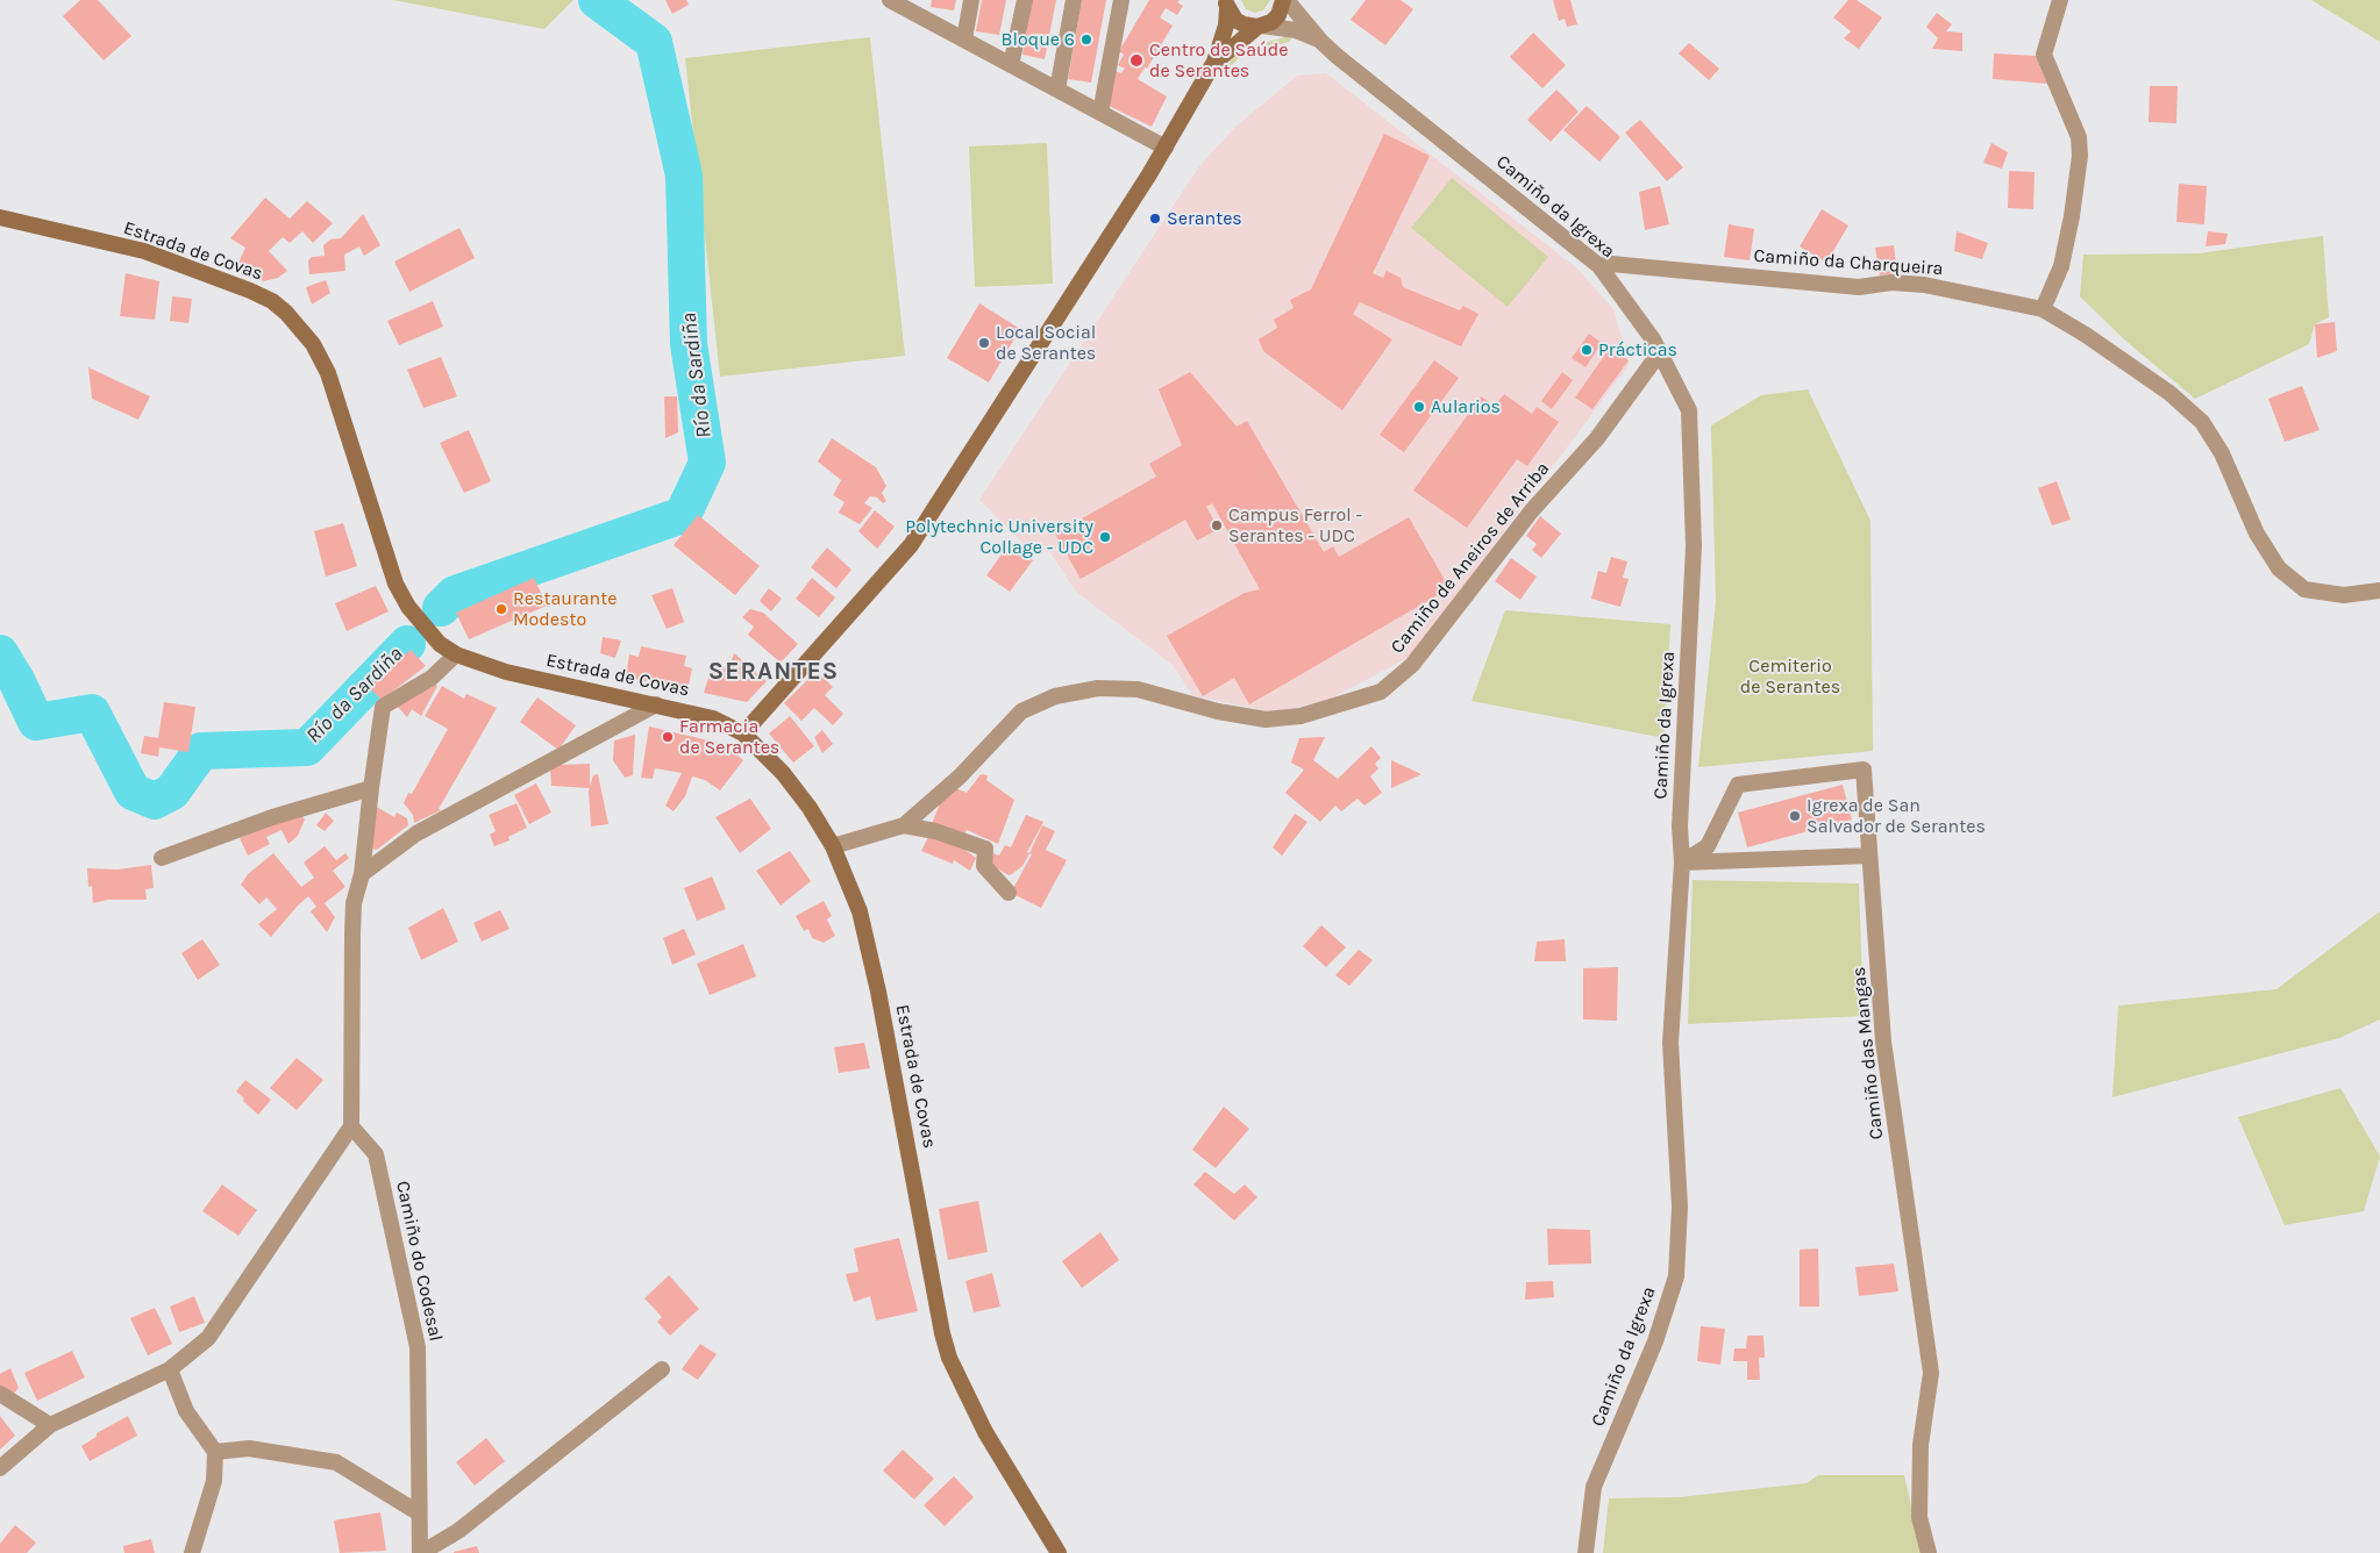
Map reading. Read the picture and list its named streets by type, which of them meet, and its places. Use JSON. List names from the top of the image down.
{
  "streets": {
    "main road": ["Estrada de Covas"],
    "street": [
      "Camiño da Igrexa",
      "Camiño da Charqueira",
      "Camiño de Aneiros de Arriba",
      "Camiño das Mangas",
      "Camiño do Codesal"
    ]
  },
  "crossings": [
    ["Camiño da Igrexa", "Camiño da Charqueira"],
    ["Camiño da Igrexa", "Camiño de Aneiros de Arriba"],
    ["Camiño da Igrexa", "Camiño das Mangas"],
    ["Estrada de Covas", "Camiño de Aneiros de Arriba"]
  ],
  "districts": ["SERANTES"],
  "water": ["Río da Sardiña"],
  "parks": ["Cemiterio de Serantes"],
  "places": [
    "Bloque 6",
    "Centro de Saúde de Serantes",
    "Serantes",
    "Local Social de Serantes",
    "Prácticas",
    "Aularios",
    "Campus Ferrol - Serantes - UDC",
    "Polytechnic University Collage - UDC",
    "Restaurante Modesto",
    "Farmacia de Serantes",
    "Igrexa de San Salvador de Serantes"
  ]
}
